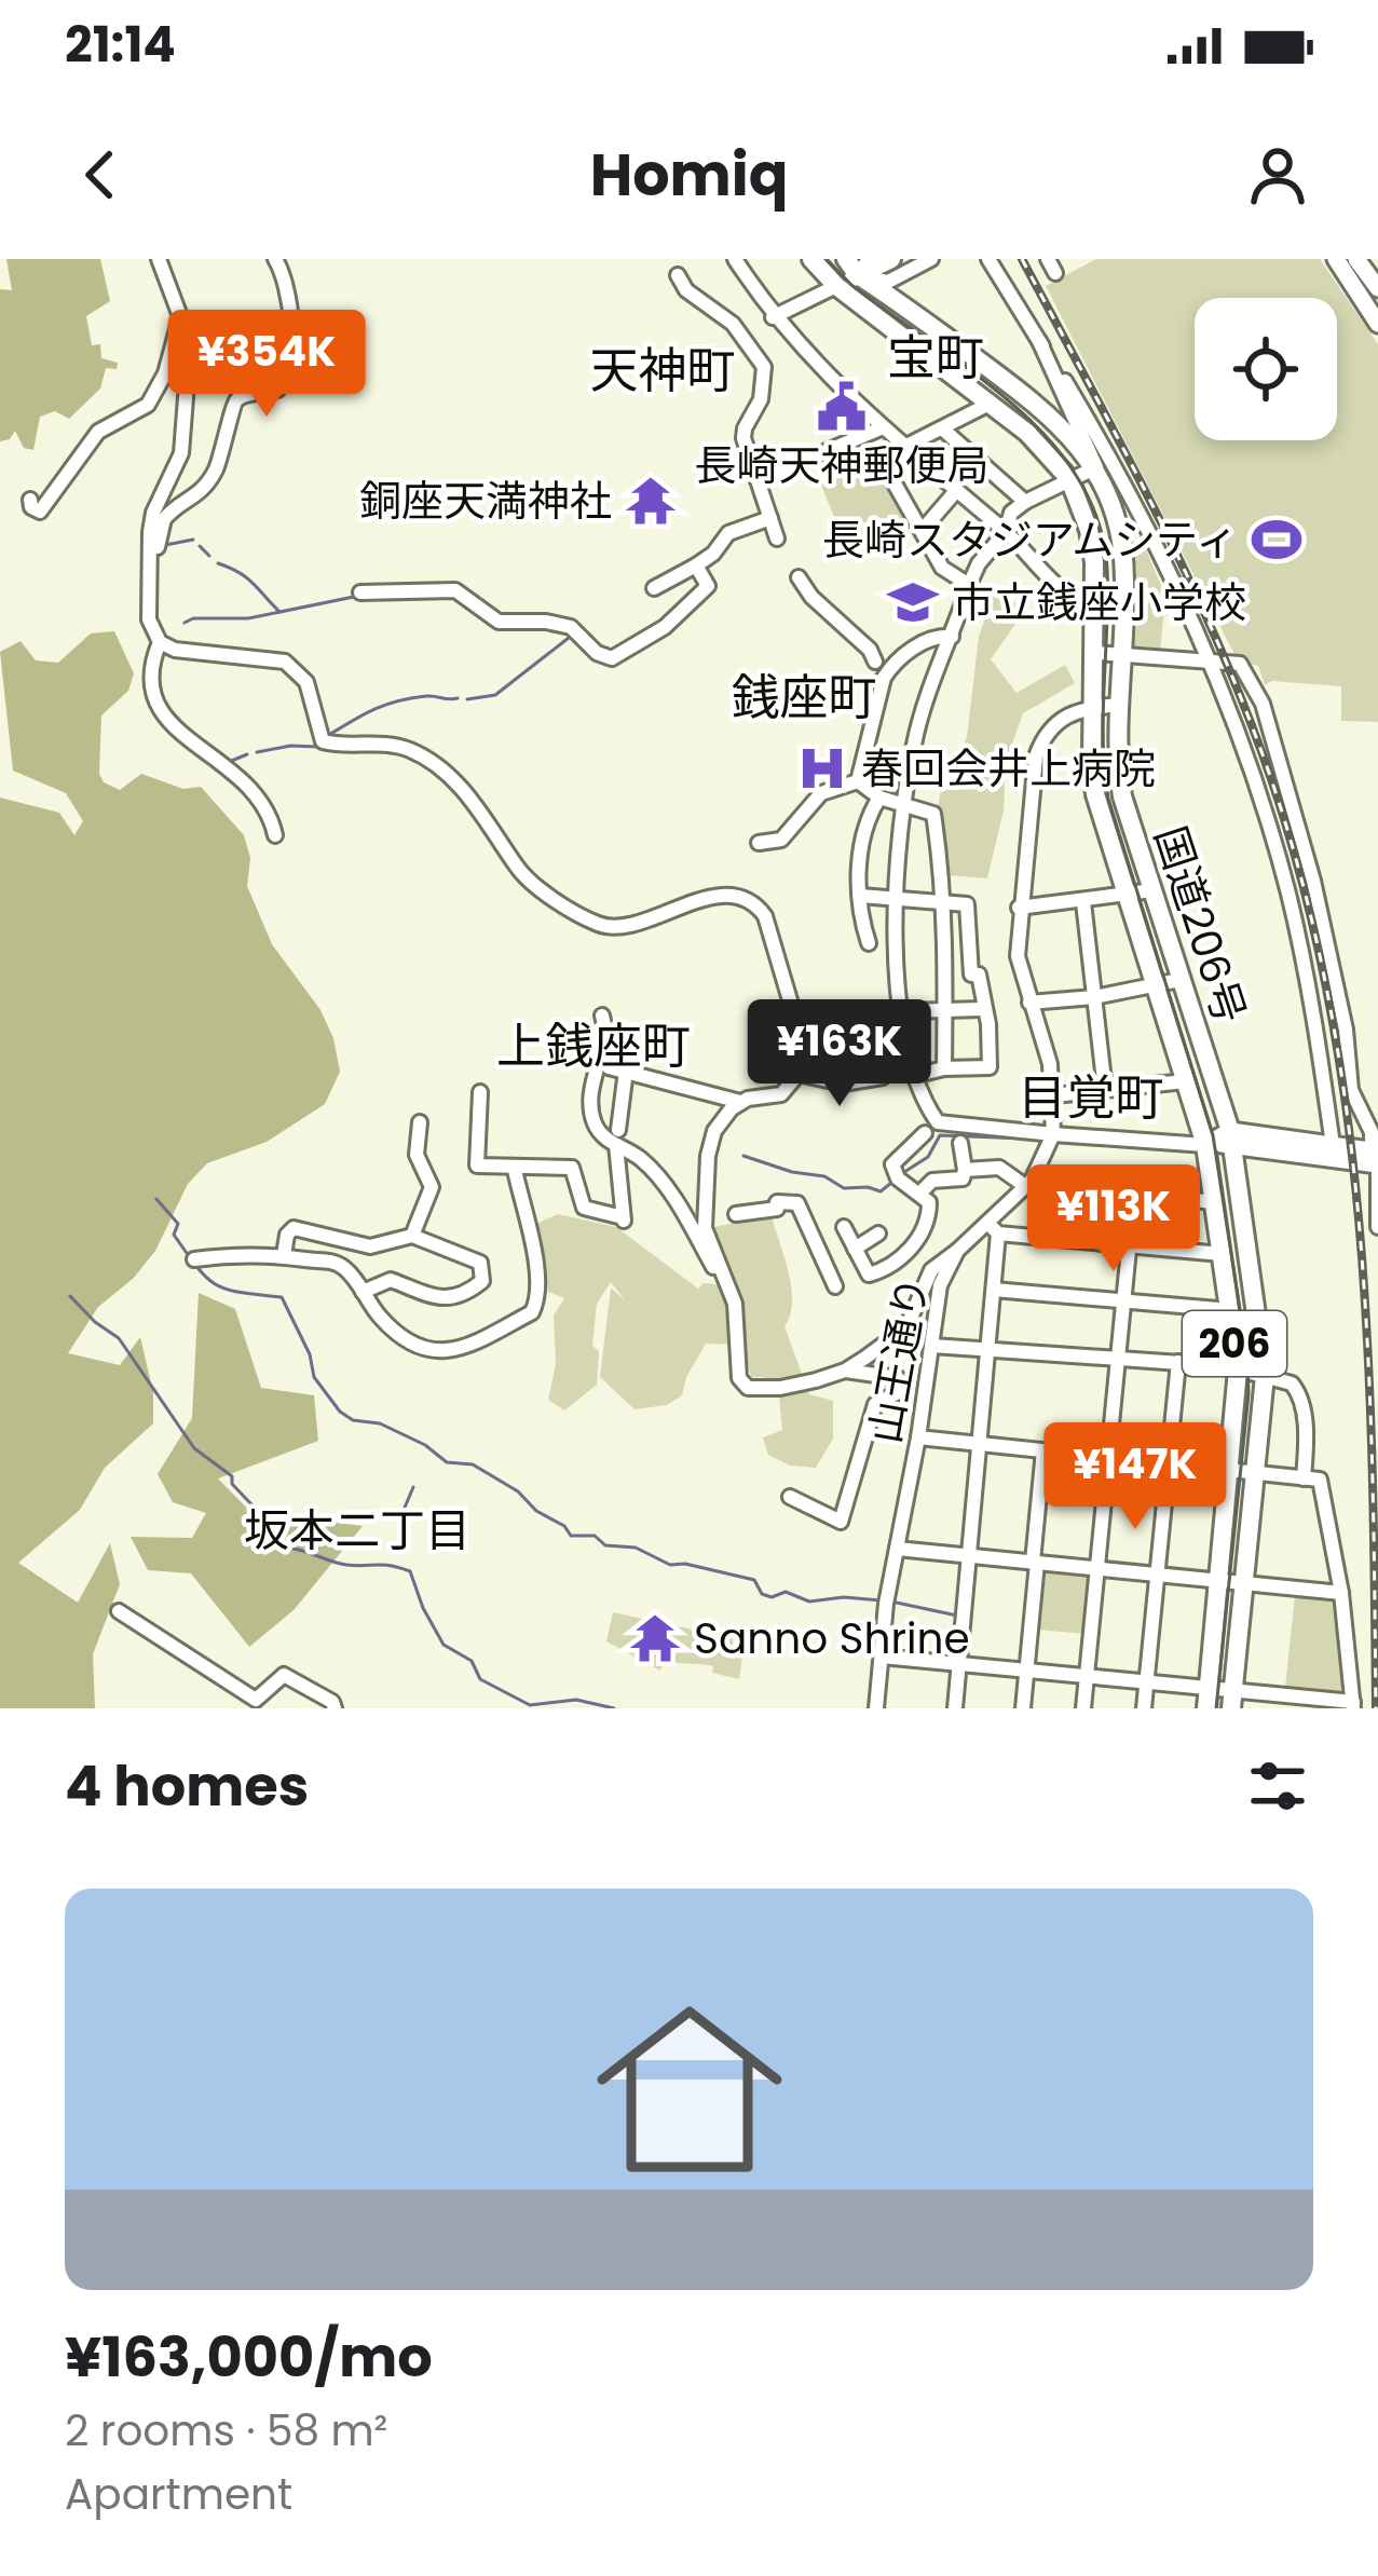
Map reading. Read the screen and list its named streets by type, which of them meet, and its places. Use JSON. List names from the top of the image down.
{
  "streets": {
    "highway": ["国道206号", "206"],
    "street": ["山王通り"]
  },
  "districts": [
    "宝町",
    "天神町",
    "銭座町",
    "上銭座町",
    "目覚町",
    "坂本二丁目"
  ],
  "places": {
    "public building": ["長崎天神郵便局"],
    "temple": ["銅座天満神社", "Sanno Shrine"],
    "sports": ["長崎スタジアムシティ"],
    "school or university": ["市立銭座小学校"],
    "hospital": ["春回会井上病院"]
  },
  "page": {
    "status": "21:14",
    "header": "Homiq",
    "price": [
      "¥354K",
      "¥163K",
      "¥113K",
      "¥147K"
    ],
    "heading": "4 homes",
    "list": [
      {
        "name": "¥163,000/mo",
        "note": "2 rooms · 58 m² · Apartment"
      }
    ]
  }
}
